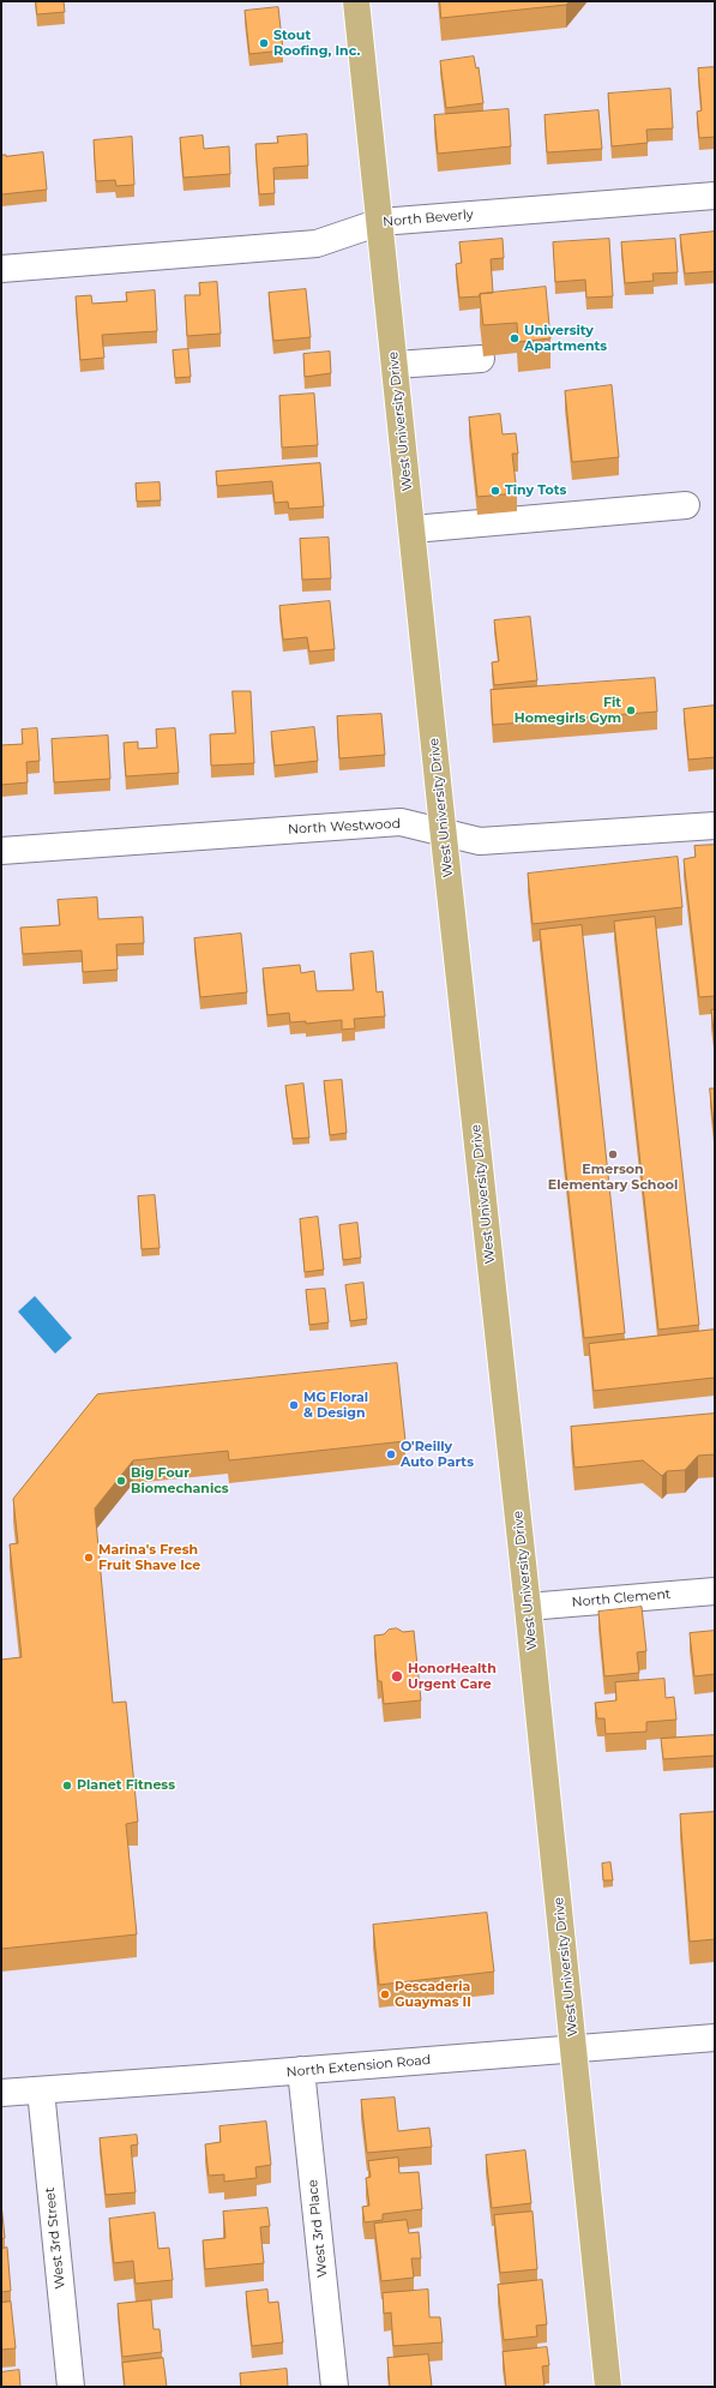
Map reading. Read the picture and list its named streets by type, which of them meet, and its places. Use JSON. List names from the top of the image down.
{
  "streets": {
    "main road": ["West University Drive"],
    "street": [
      "North Beverly",
      "North Westwood",
      "North Clement",
      "North Extension Road",
      "West 3rd Place",
      "West 3rd Street"
    ]
  },
  "crossings": [
    ["North Beverly", "West University Drive"],
    ["West University Drive", "North Westwood"],
    ["West University Drive", "North Clement"],
    ["West University Drive", "North Extension Road"],
    ["North Extension Road", "West 3rd Place"],
    ["North Extension Road", "West 3rd Street"]
  ],
  "places": [
    "Stout Roofing, Inc.",
    "University Apartments",
    "Tiny Tots",
    "Fit Homegirls Gym",
    "Emerson Elementary School",
    "MG Floral & Design",
    "O'Reilly Auto Parts",
    "Big Four Biomechanics",
    "Marina's Fresh Fruit Shave Ice",
    "HonorHealth Urgent Care",
    "Planet Fitness",
    "Pescaderia Guaymas II"
  ]
}
